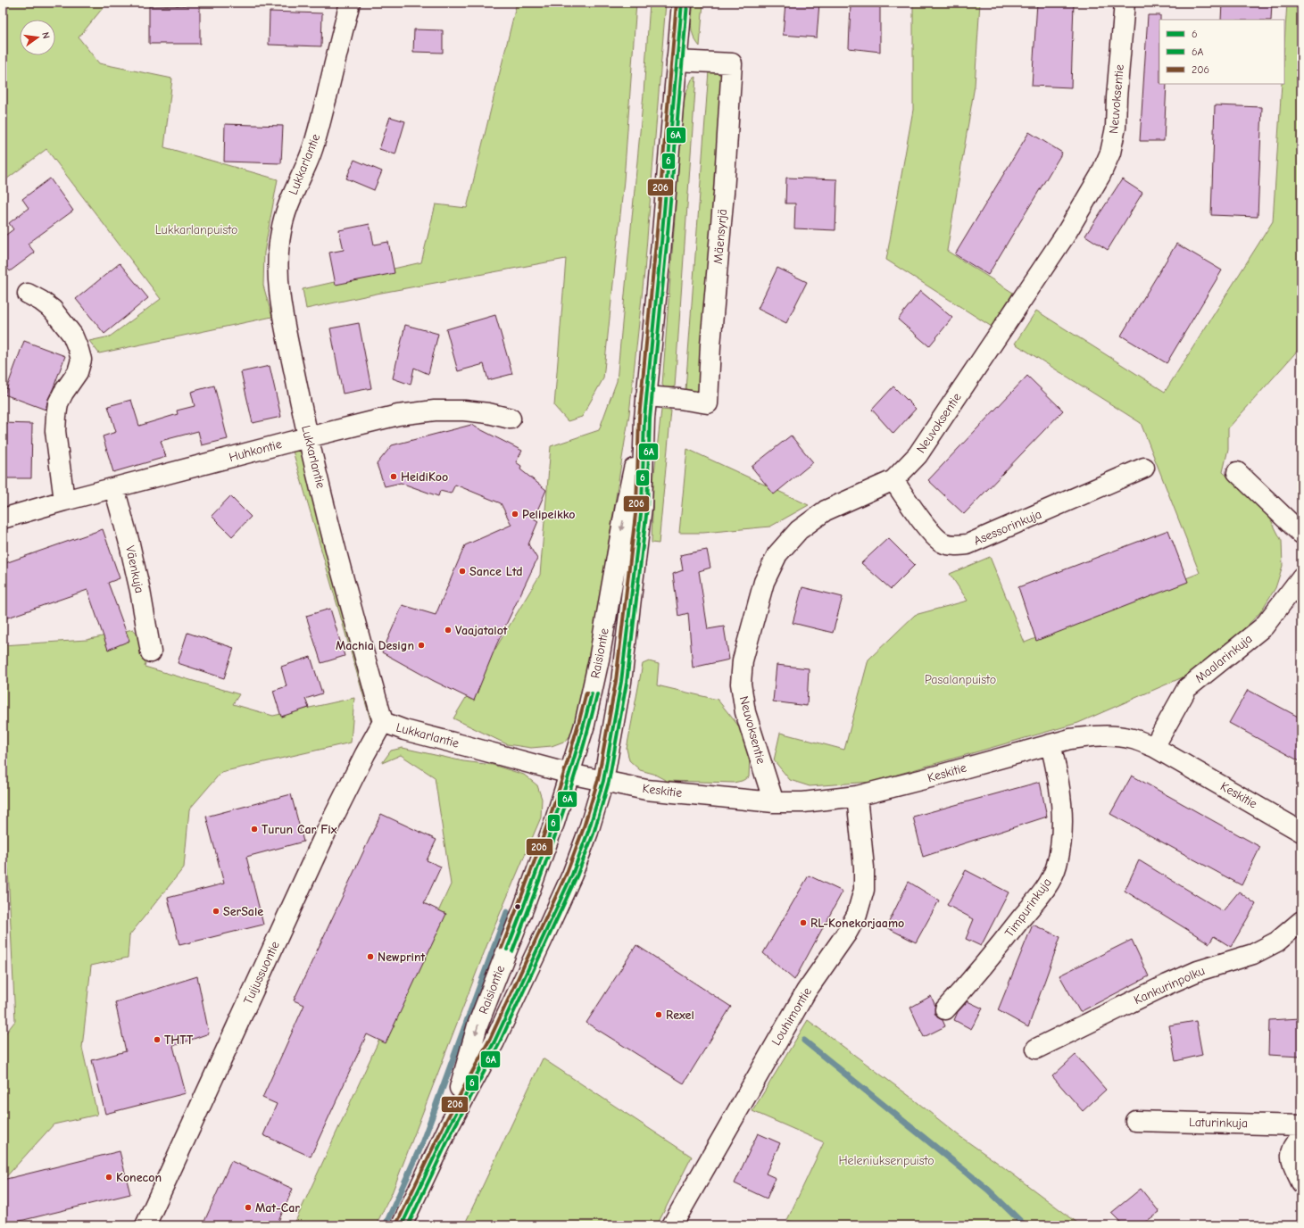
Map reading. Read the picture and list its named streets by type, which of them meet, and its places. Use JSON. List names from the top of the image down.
{
  "streets": {
    "street": [
      "Neuvoksentie",
      "Lukkarlantie",
      "Mäensyrjä",
      "Huhkontie",
      "Asessorinkuja",
      "Väenkuja",
      "Raisiontie",
      "Maalarinkuja",
      "Keskitie",
      "Timpurinkuja",
      "Tuijussuontie",
      "Kankurinpolku",
      "Louhimontie",
      "Laturinkuja"
    ]
  },
  "crossings": [
    ["Neuvoksentie", "Asessorinkuja"],
    ["Neuvoksentie", "Keskitie"],
    ["Lukkarlantie", "Huhkontie"],
    ["Lukkarlantie", "Raisiontie"],
    ["Lukkarlantie", "Keskitie"],
    ["Lukkarlantie", "Tuijussuontie"],
    ["Mäensyrjä", "Raisiontie"],
    ["Huhkontie", "Väenkuja"],
    ["Raisiontie", "Keskitie"],
    ["Maalarinkuja", "Keskitie"],
    ["Keskitie", "Timpurinkuja"],
    ["Keskitie", "Louhimontie"]
  ],
  "parks": ["Lukkarlanpuisto", "Pasalanpuisto", "Heleniuksenpuisto"],
  "places": [
    "HeidiKoo",
    "Pelipeikko",
    "Sance Ltd",
    "Vaajatalot",
    "Machia Design",
    "Turun Car Fix",
    "SerSale",
    "RL-Konekorjaamo",
    "Newprint",
    "Rexel",
    "THTT",
    "Konecon",
    "Mat-Car"
  ],
  "lines": ["transit line 6", "transit line 206", "transit line 6A"],
  "legend": ["6", "6A", "206"],
  "north": "right"
}
